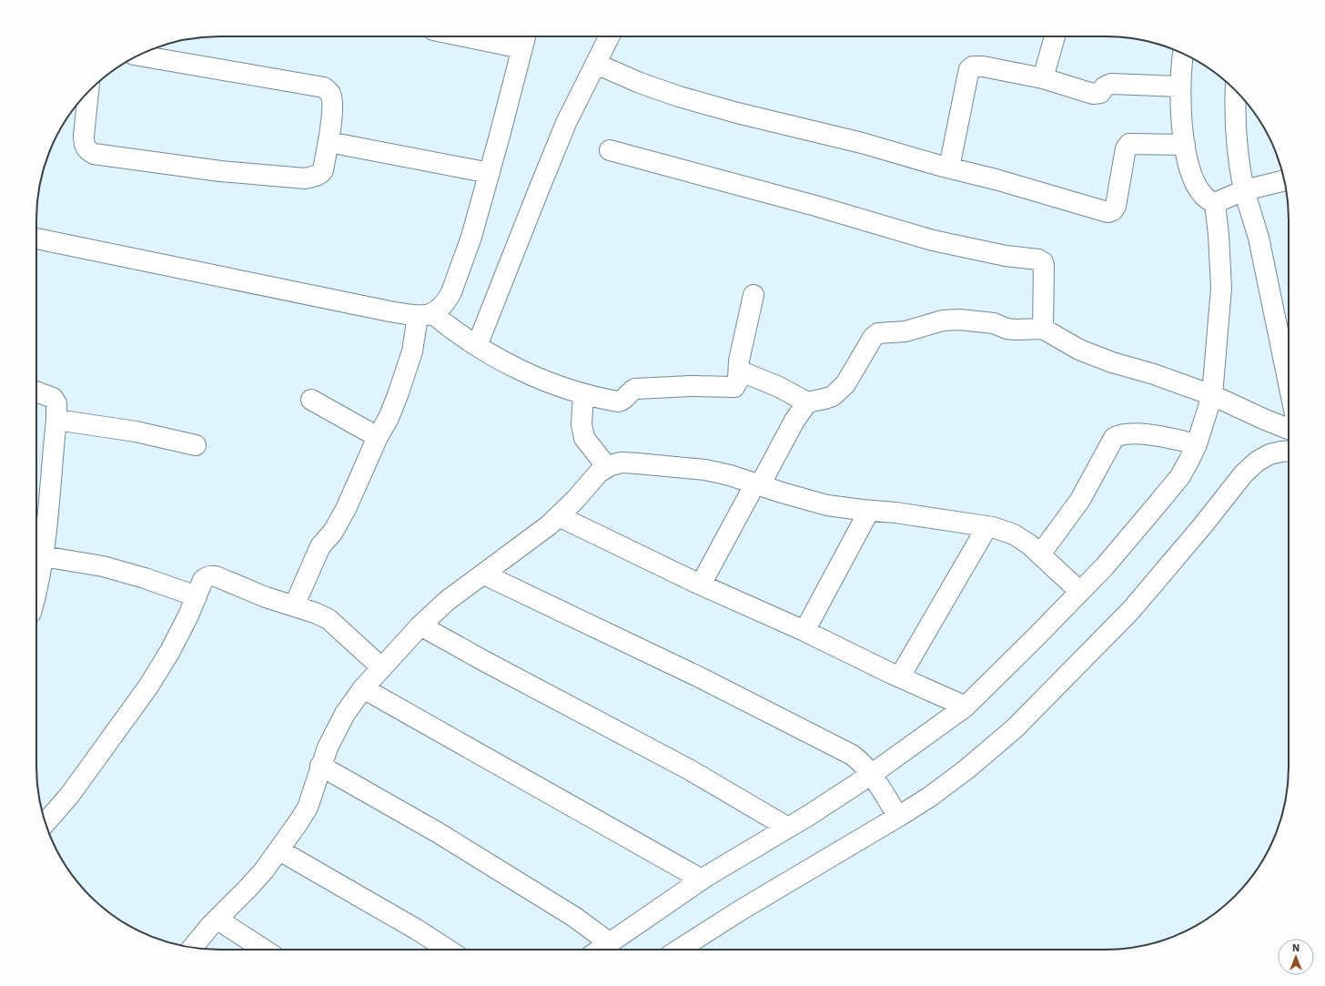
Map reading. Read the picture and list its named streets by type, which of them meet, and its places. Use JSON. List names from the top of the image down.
{
  "north": "top"
}
